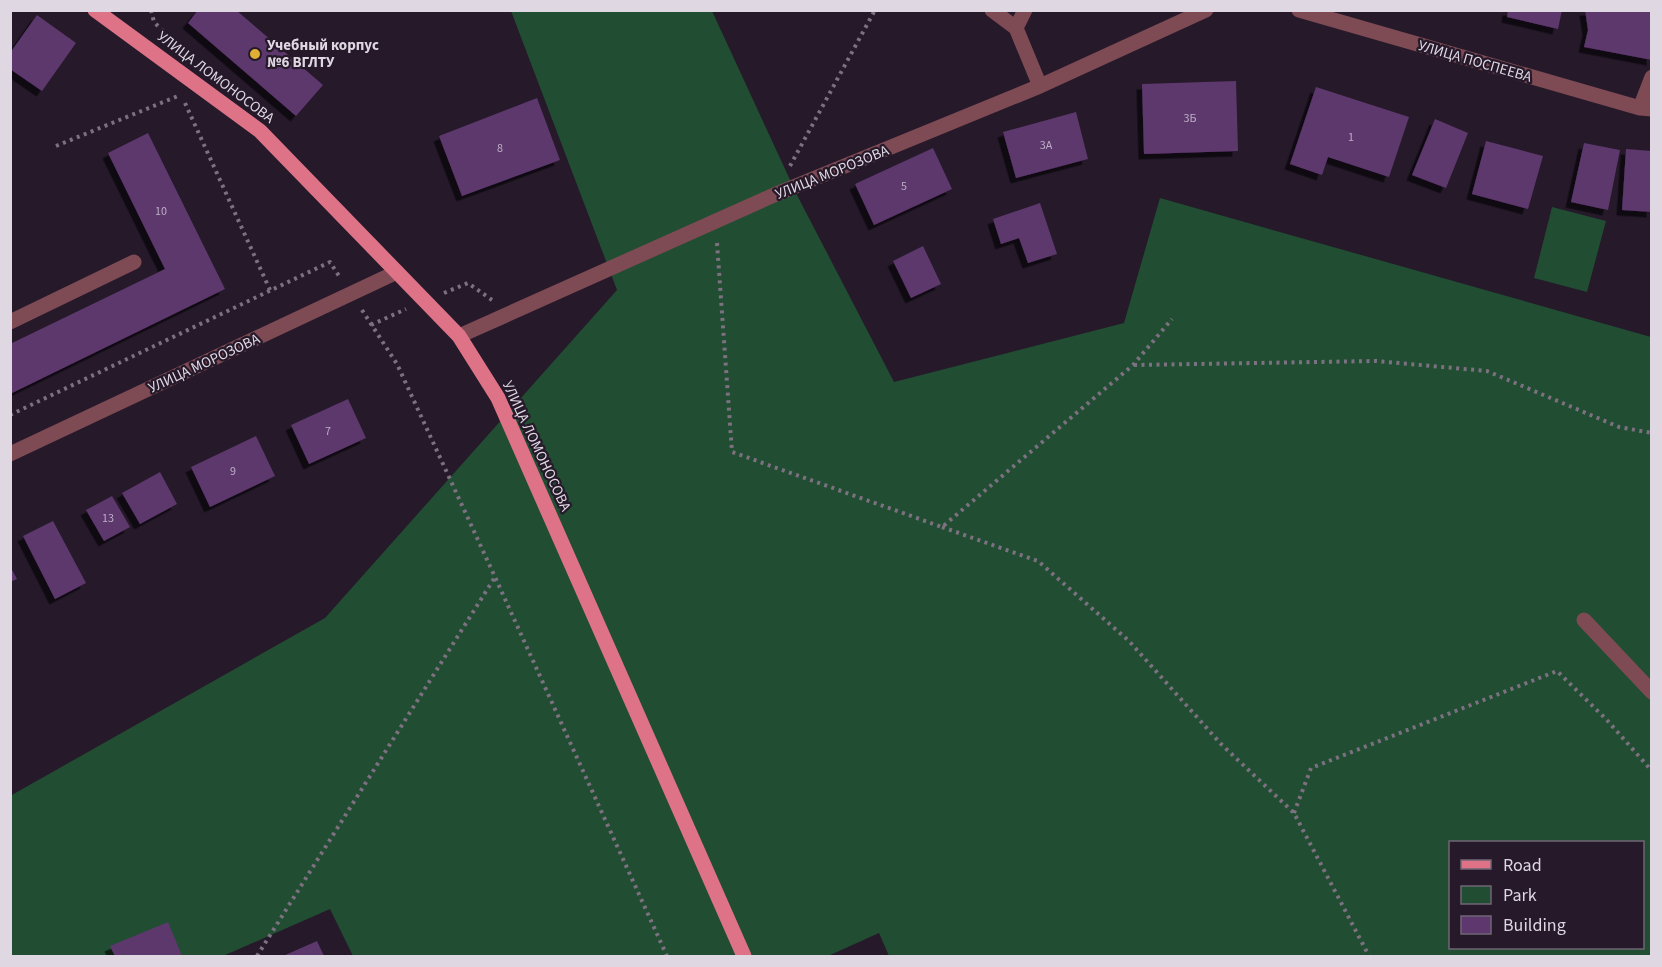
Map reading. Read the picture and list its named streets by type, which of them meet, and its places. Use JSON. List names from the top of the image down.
{
  "streets": {
    "main road": ["УЛИЦА ЛОМОНОСОВА"],
    "street": ["УЛИЦА ПОСПЕЕВА", "УЛИЦА МОРОЗОВА"]
  },
  "crossings": [
    ["УЛИЦА ЛОМОНОСОВА", "УЛИЦА МОРОЗОВА"]
  ],
  "places": ["Учебный корпус №6 ВГЛТУ"],
  "house_numbers": [
    "3Б",
    "1",
    "3А",
    "8",
    "5",
    "10",
    "7",
    "9",
    "13"
  ],
  "legend": ["Road", "Park", "Building"]
}
